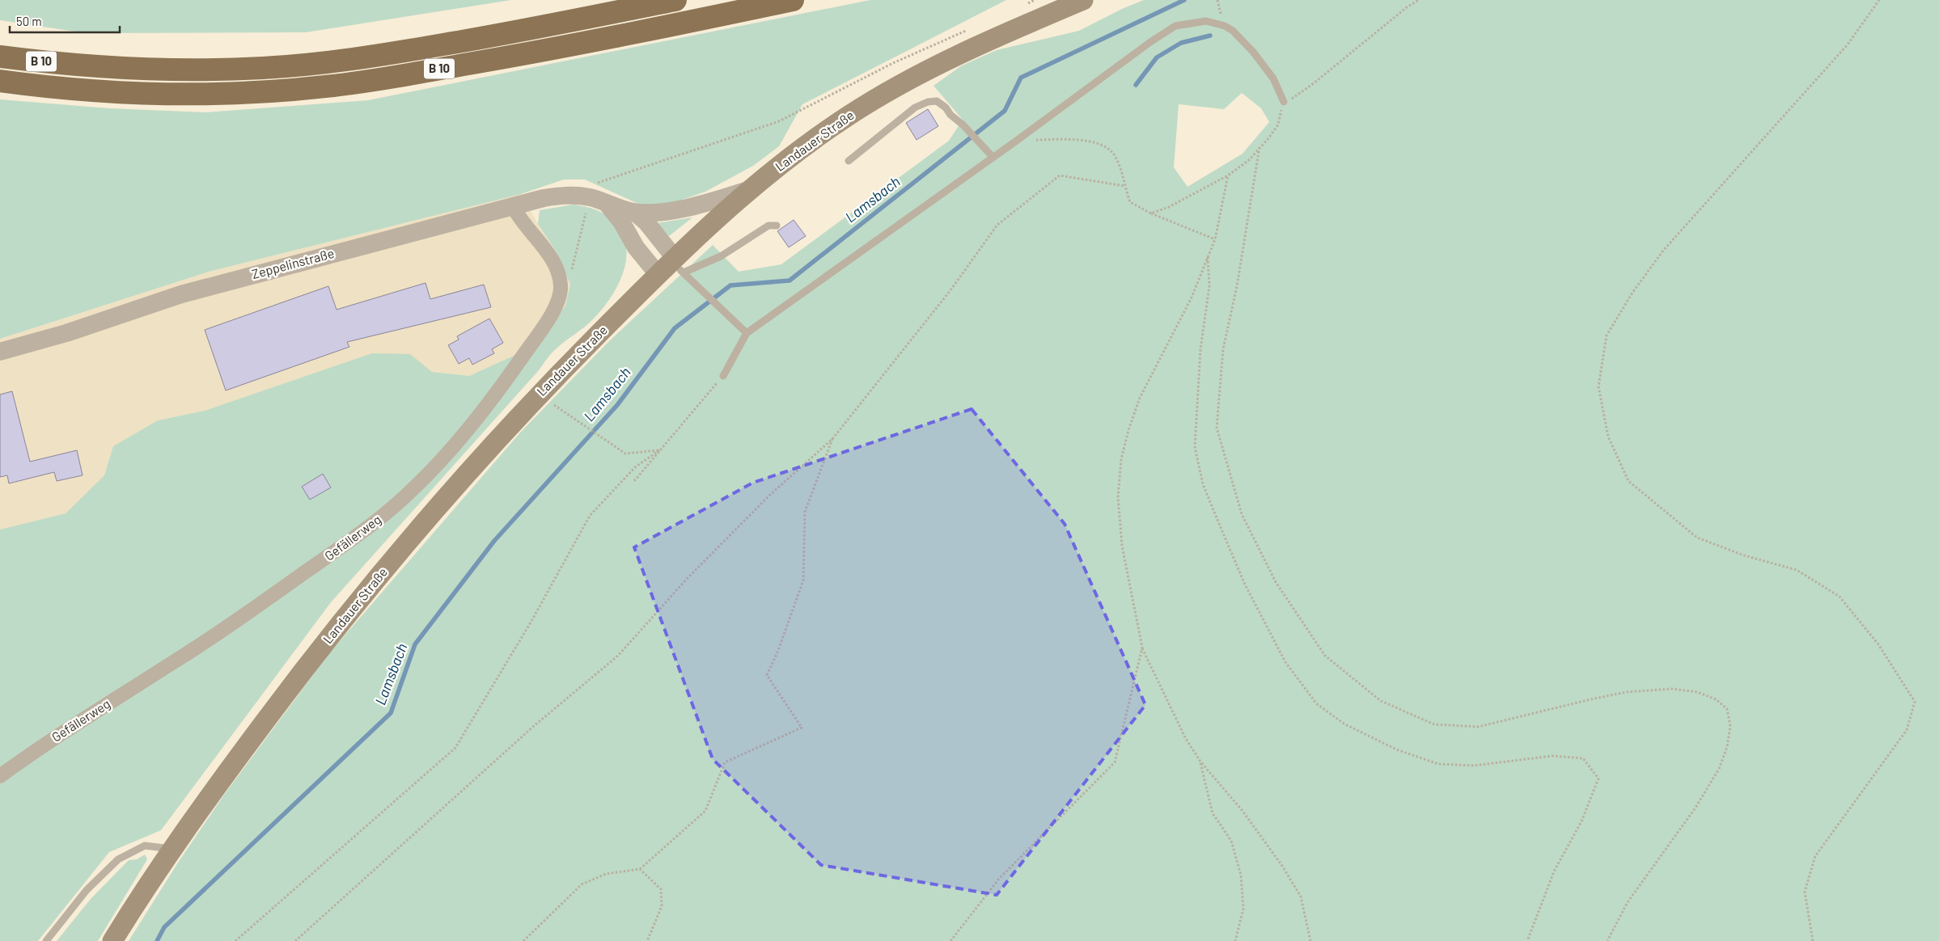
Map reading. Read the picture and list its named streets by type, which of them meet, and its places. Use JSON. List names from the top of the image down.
{
  "streets": {
    "highway": ["B 10"],
    "main road": ["Landauer Straße"],
    "street": ["Zeppelinstraße", "Gefällerweg"]
  },
  "water": ["Lamsbach"],
  "scale_bar": "50 m"
}
